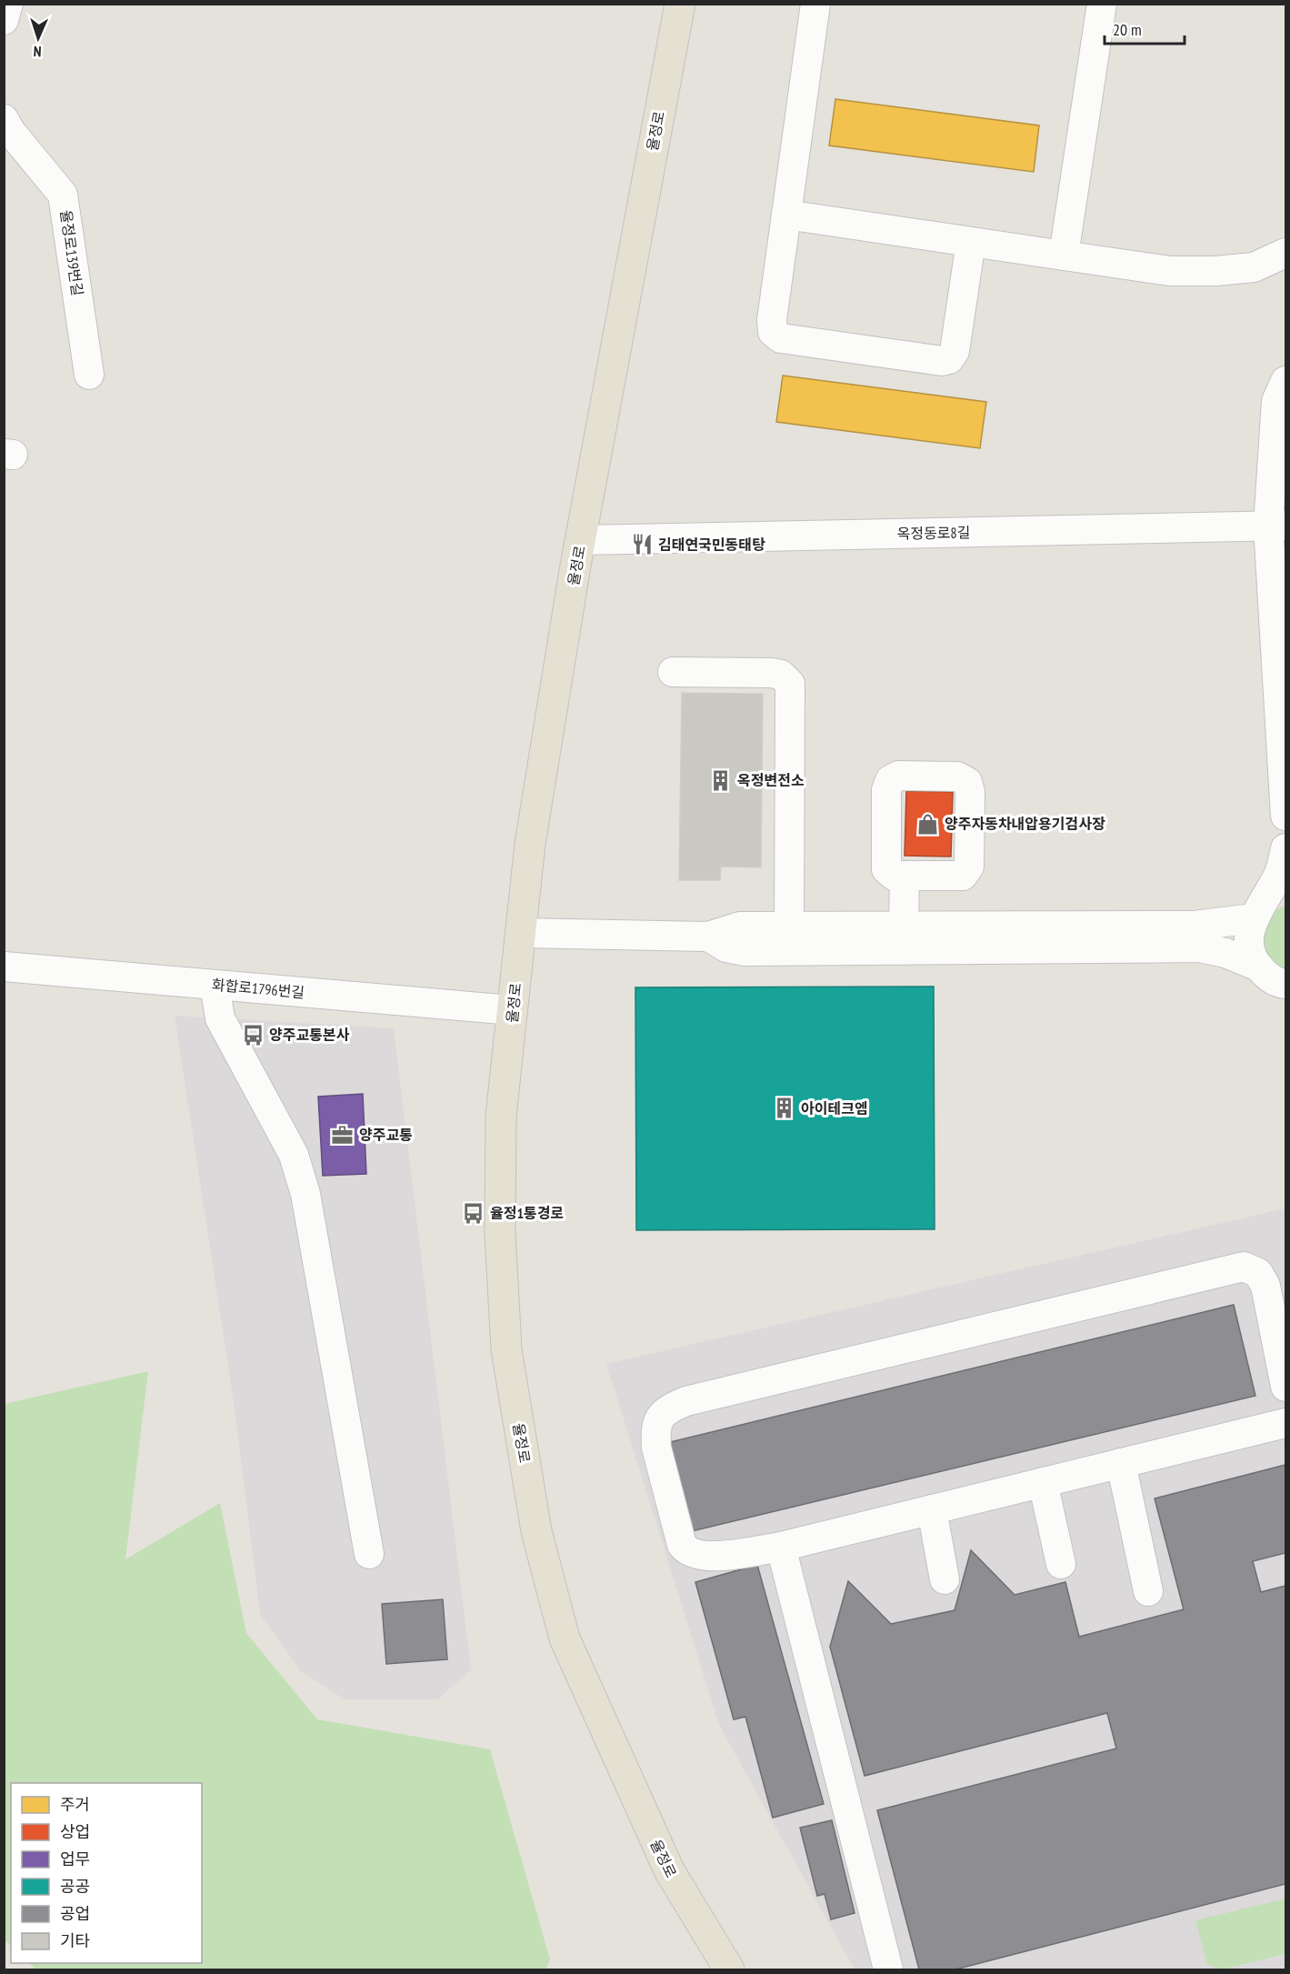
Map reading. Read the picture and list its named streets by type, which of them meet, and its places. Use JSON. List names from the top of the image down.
{
  "streets": {
    "main road": ["율정로"],
    "street": ["율정로139번길", "옥정동로8길", "화합로1796번길"]
  },
  "crossings": [
    ["율정로", "옥정동로8길"],
    ["율정로", "화합로1796번길"]
  ],
  "places": {
    "restaurant": ["김태연국민동태탕"],
    "building": ["옥정변전소", "아이테크엠"],
    "shop": ["양주자동차내압용기검사장"],
    "bus stop": ["양주교통본사", "율정1통경로"],
    "office": ["양주교통"]
  },
  "legend": [
    "주거",
    "상업",
    "업무",
    "공공",
    "공업",
    "기타"
  ],
  "scale_bar": "20 m",
  "north": "bottom"
}
